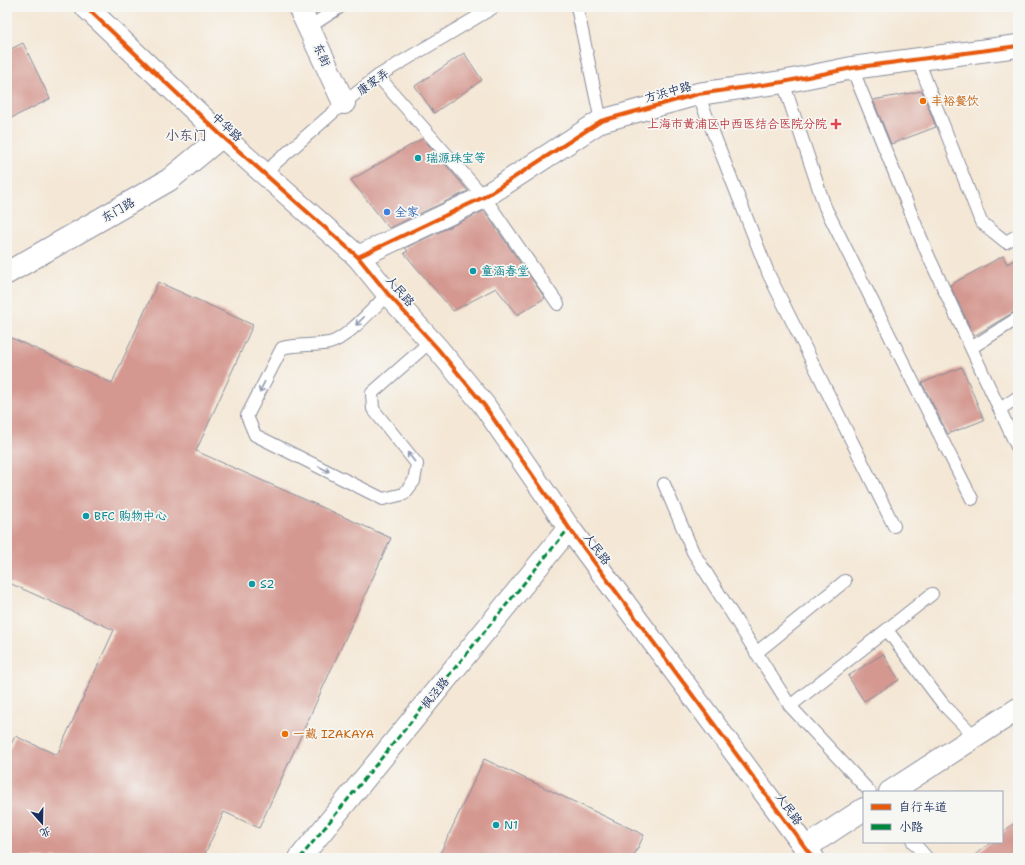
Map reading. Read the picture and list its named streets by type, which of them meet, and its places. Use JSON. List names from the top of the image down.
{
  "streets": {
    "street": [
      "东街",
      "方浜中路",
      "中华路",
      "东门路",
      "人民路",
      "枫泾路"
    ],
    "lane": ["康家弄"]
  },
  "crossings": [
    ["东街", "康家弄"],
    ["康家弄", "中华路"],
    ["方浜中路", "中华路"],
    ["方浜中路", "人民路"],
    ["中华路", "东门路"],
    ["中华路", "人民路"],
    ["人民路", "枫泾路"]
  ],
  "districts": ["小东门"],
  "places": {
    "other": [
      "丰裕餐饮",
      "瑞源珠宝等",
      "全家",
      "童涵春堂",
      "BFC 购物中心",
      "S2",
      "一藏 IZAKAYA",
      "N1"
    ],
    "health": ["上海市黄浦区中西医结合医院分院"]
  },
  "legend": ["自行车道", "小路"],
  "north": "bottom"
}
